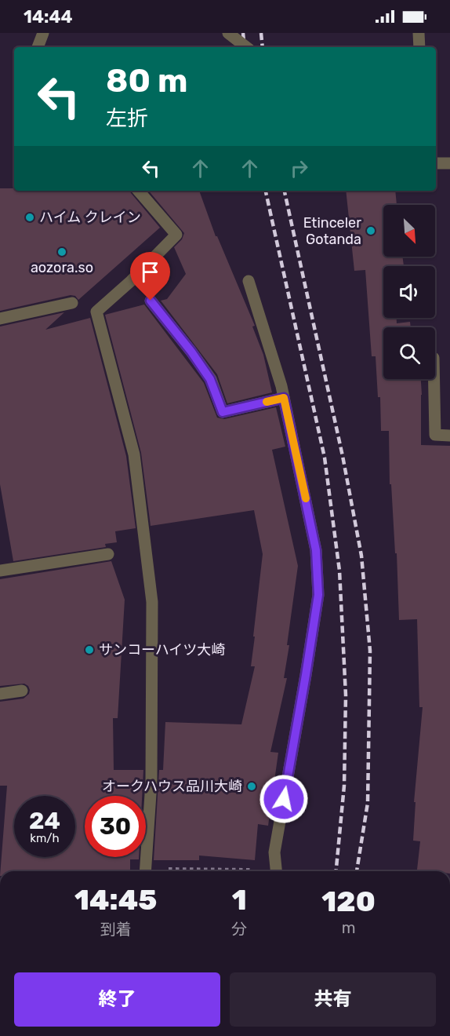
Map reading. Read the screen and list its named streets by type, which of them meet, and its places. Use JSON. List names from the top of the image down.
{
  "places": [
    "ハイム クレイン",
    "Etinceler Gotanda",
    "aozora.so",
    "サンコーハイツ大崎",
    "オークハウス品川大崎"
  ],
  "north": "bottom right",
  "page": {
    "status": "14:44",
    "turn": ["80 m", "左折"],
    "speed": "24 km/h",
    "limit": "30",
    "eta": [
      "14:45",
      "到着",
      "1",
      "分",
      "120",
      "m"
    ],
    "buttons": ["終了", "共有"]
  }
}
